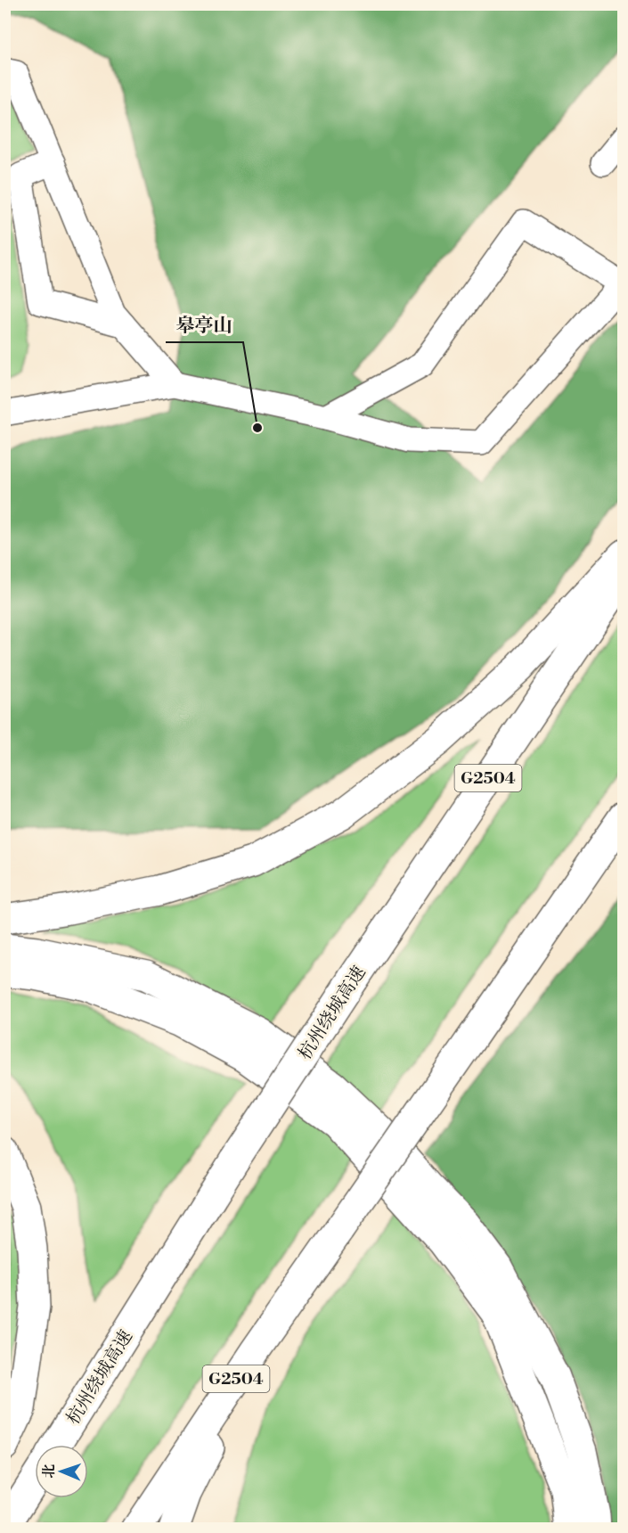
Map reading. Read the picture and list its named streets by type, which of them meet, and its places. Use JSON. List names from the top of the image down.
{
  "streets": {
    "highway": ["G2504", "杭州绕城高速"]
  },
  "places": ["皋亭山"],
  "north": "left"
}
